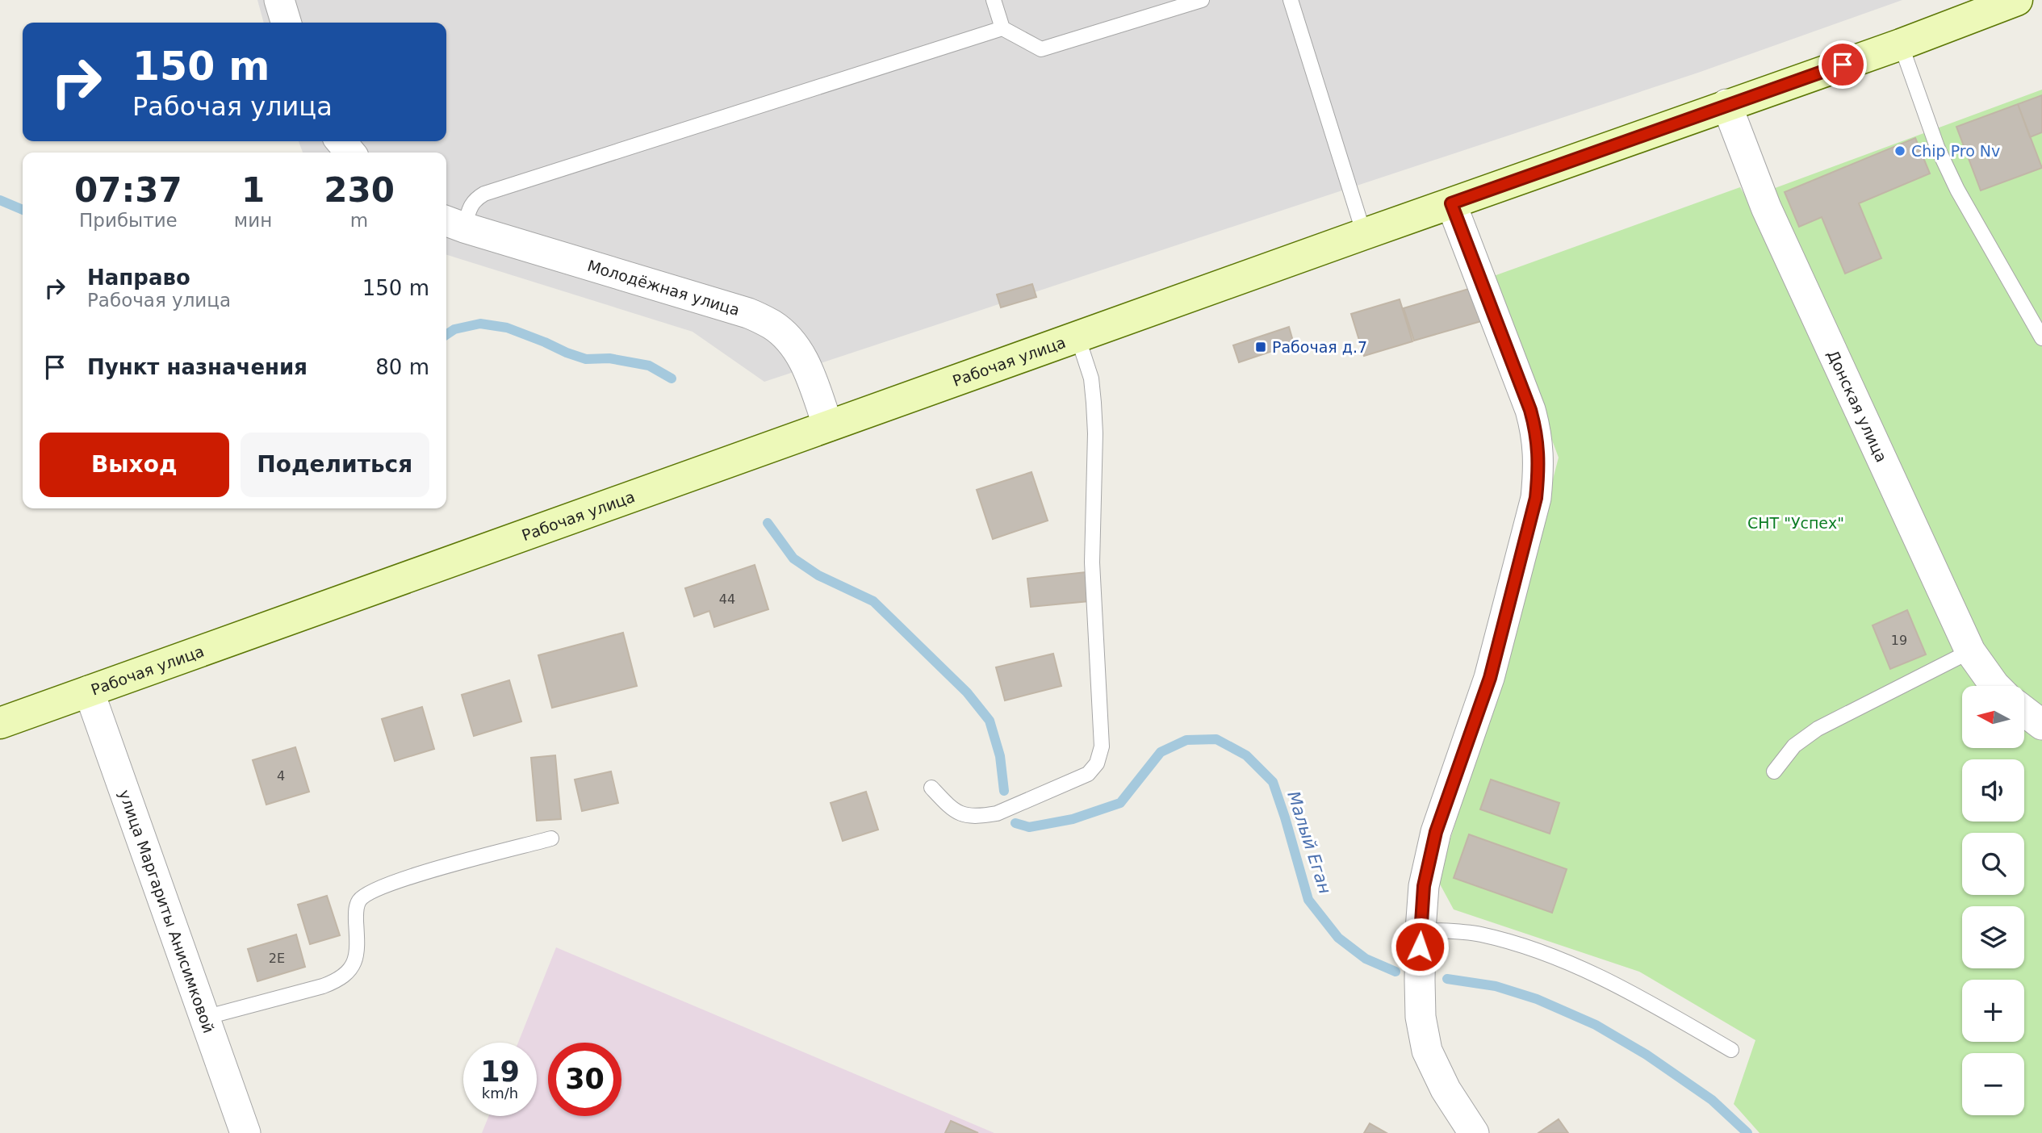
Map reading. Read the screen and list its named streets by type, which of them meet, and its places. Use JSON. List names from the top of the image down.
{
  "streets": {
    "street": [
      "Молодёжная улица",
      "Рабочая улица",
      "Донская улица",
      "улица Маргариты Анисимковой"
    ]
  },
  "crossings": [
    ["Молодёжная улица", "Рабочая улица"],
    ["Рабочая улица", "Донская улица"],
    ["Рабочая улица", "улица Маргариты Анисимковой"]
  ],
  "water": ["Малый Еган"],
  "parks": ["СНТ \"Успех\""],
  "places": {
    "other": ["Chip Pro Nv"],
    "transit": ["Рабочая д.7"]
  },
  "house_numbers": [
    "44",
    "19",
    "4",
    "2Е"
  ],
  "north": "left",
  "page": {
    "turn": ["150 m", "Рабочая улица"],
    "eta": [
      "07:37",
      "Прибытие",
      "1",
      "мин",
      "230",
      "m"
    ],
    "list": [
      {
        "name": "Направо",
        "note": "Рабочая улица",
        "value": "150 m"
      },
      {
        "name": "Пункт назначения",
        "value": "80 m"
      }
    ],
    "buttons": ["Выход", "Поделиться"],
    "map_buttons": ["+", "−"],
    "speed": "19 km/h",
    "limit": "30"
  }
}
